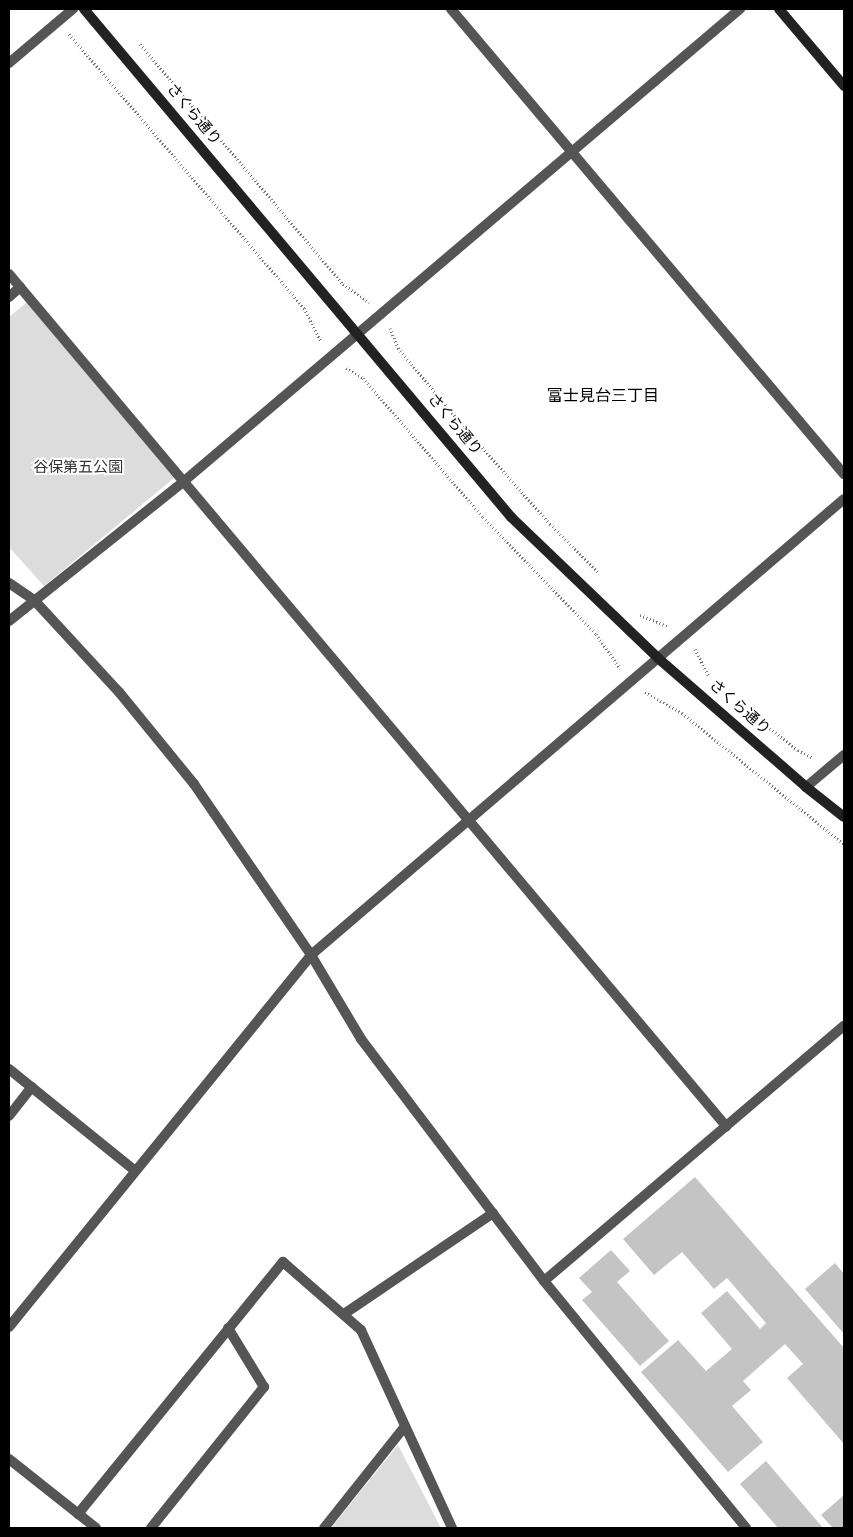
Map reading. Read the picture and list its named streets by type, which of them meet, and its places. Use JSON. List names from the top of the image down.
{
  "streets": {
    "street": ["さくら通り"]
  },
  "districts": ["富士見台三丁目"],
  "parks": ["谷保第五公園"]
}
